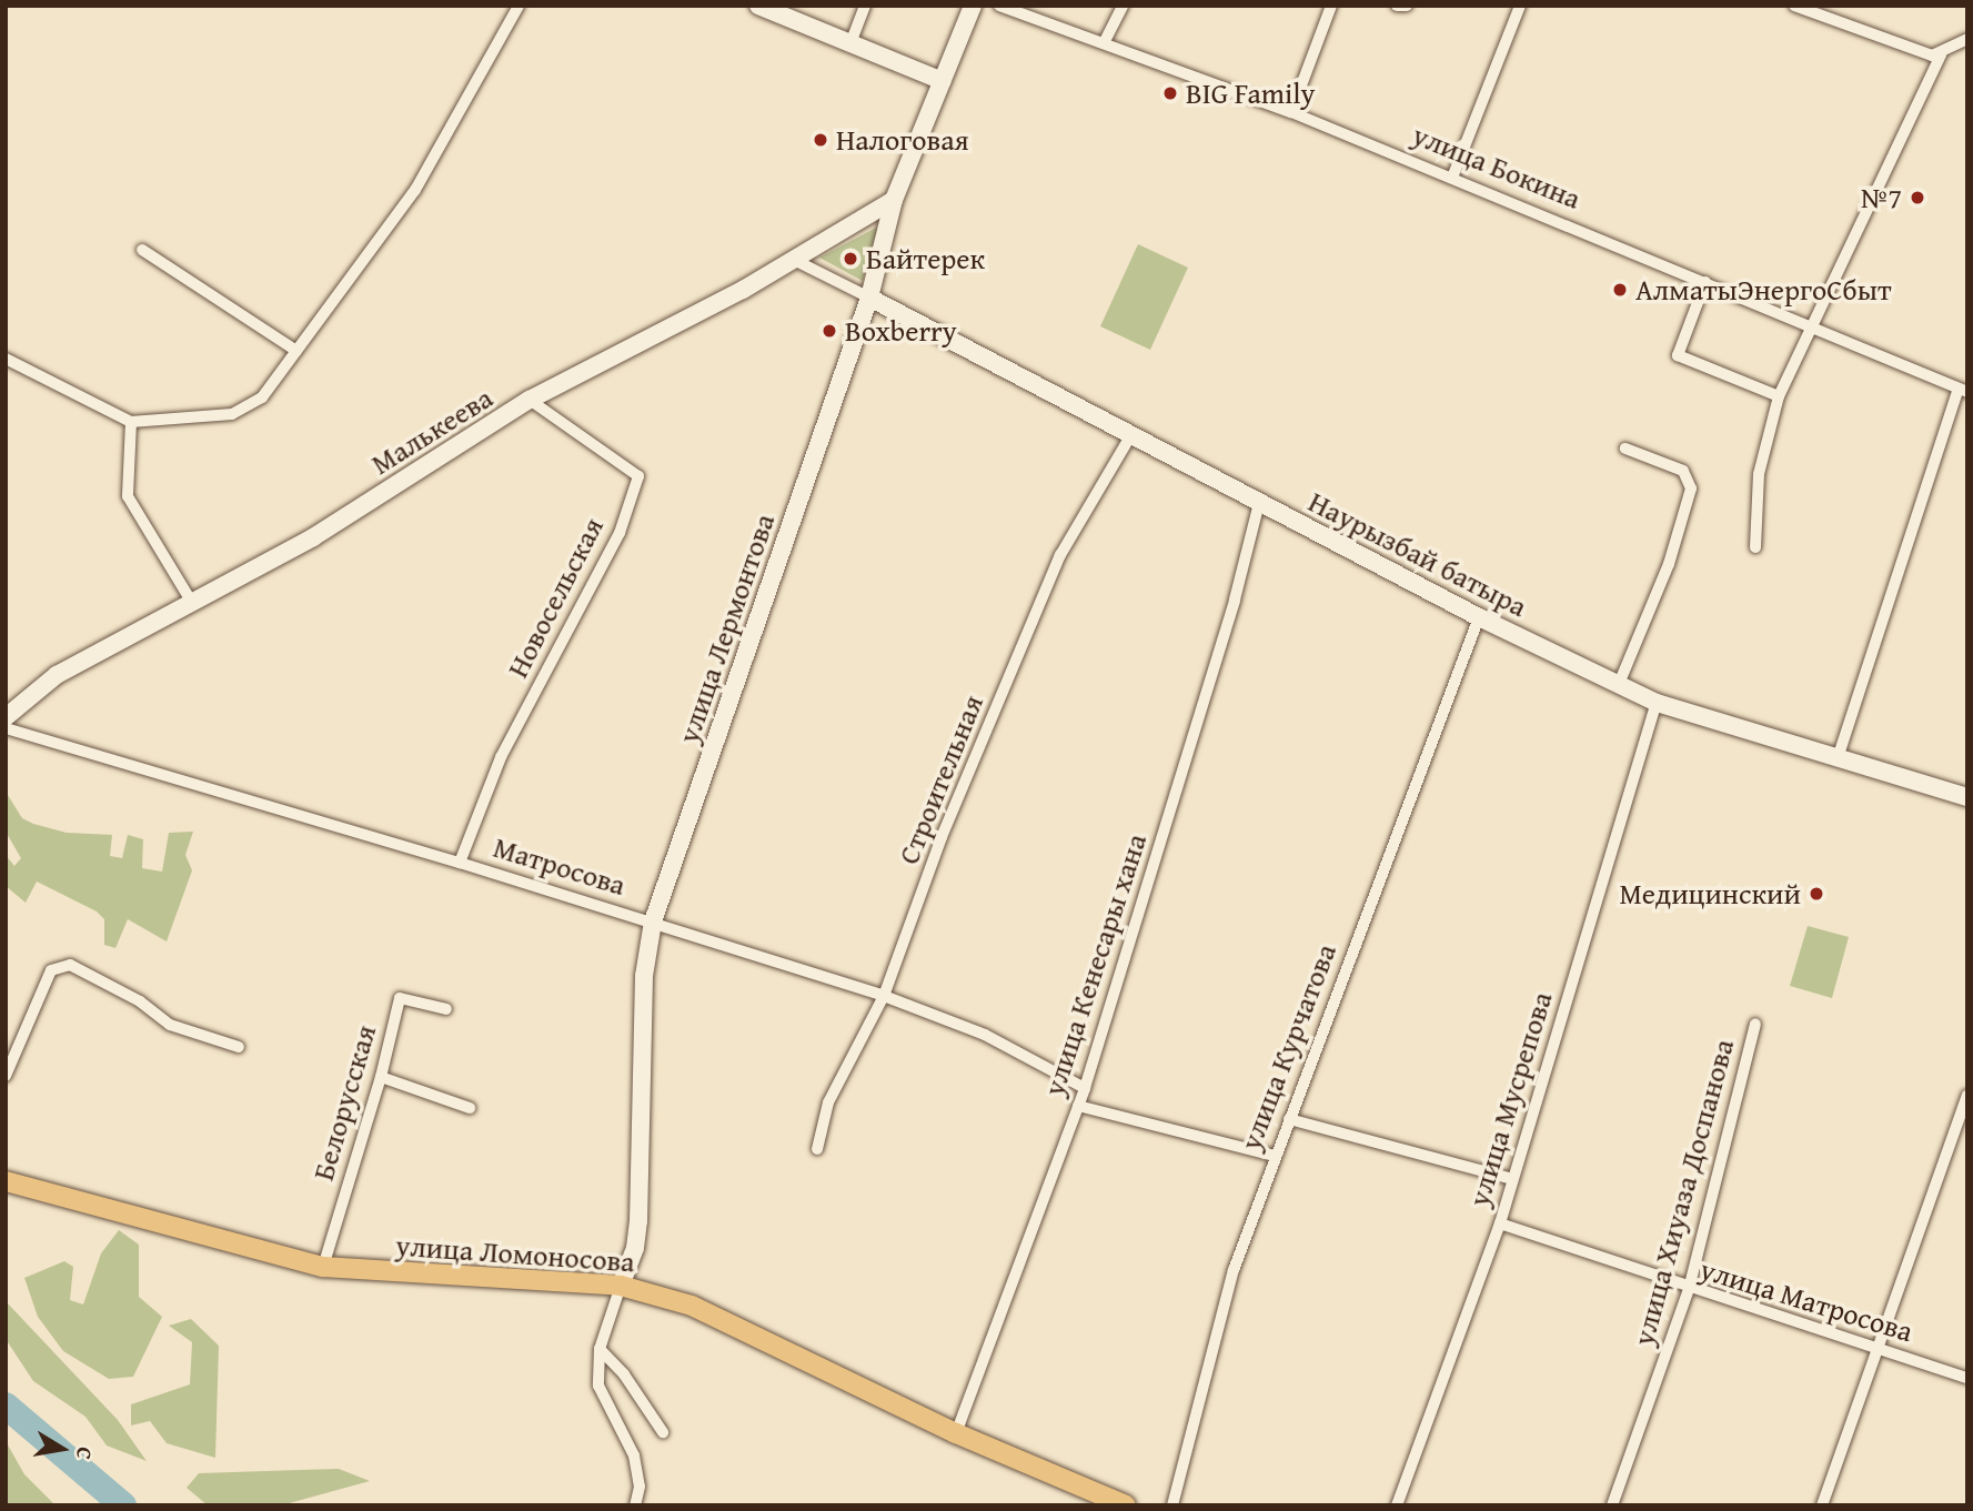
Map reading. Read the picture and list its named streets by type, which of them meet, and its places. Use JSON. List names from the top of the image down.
{
  "streets": {
    "main road": [
      "Малькеева",
      "Наурызбай батыра",
      "улица Лермонтова",
      "улица Ломоносова"
    ],
    "street": [
      "улица Бокина",
      "Новосельская",
      "Строительная",
      "Матросова",
      "улица Кенесары хана",
      "улица Курчатова",
      "улица Мусрепова",
      "Белорусская",
      "улица Хиуаза Доспанова",
      "улица Матросова"
    ]
  },
  "crossings": [
    ["Малькеева", "Новосельская"],
    ["Малькеева", "улица Лермонтова"],
    ["Наурызбай батыра", "улица Лермонтова"],
    ["Наурызбай батыра", "Строительная"],
    ["Наурызбай батыра", "улица Кенесары хана"],
    ["Наурызбай батыра", "улица Курчатова"],
    ["Наурызбай батыра", "улица Мусрепова"],
    ["Новосельская", "Матросова"],
    ["улица Лермонтова", "Матросова"],
    ["улица Лермонтова", "улица Ломоносова"],
    ["Строительная", "Матросова"],
    ["Матросова", "улица Кенесары хана"],
    ["улица Кенесары хана", "улица Ломоносова"],
    ["улица Мусрепова", "улица Матросова"],
    ["Белорусская", "улица Ломоносова"],
    ["улица Хиуаза Доспанова", "улица Матросова"]
  ],
  "places": [
    "BIG Family",
    "Налоговая",
    "№7",
    "Байтерек",
    "АлматыЭнергоСбыт",
    "Boxberry",
    "Медицинский"
  ],
  "north": "right"
}
